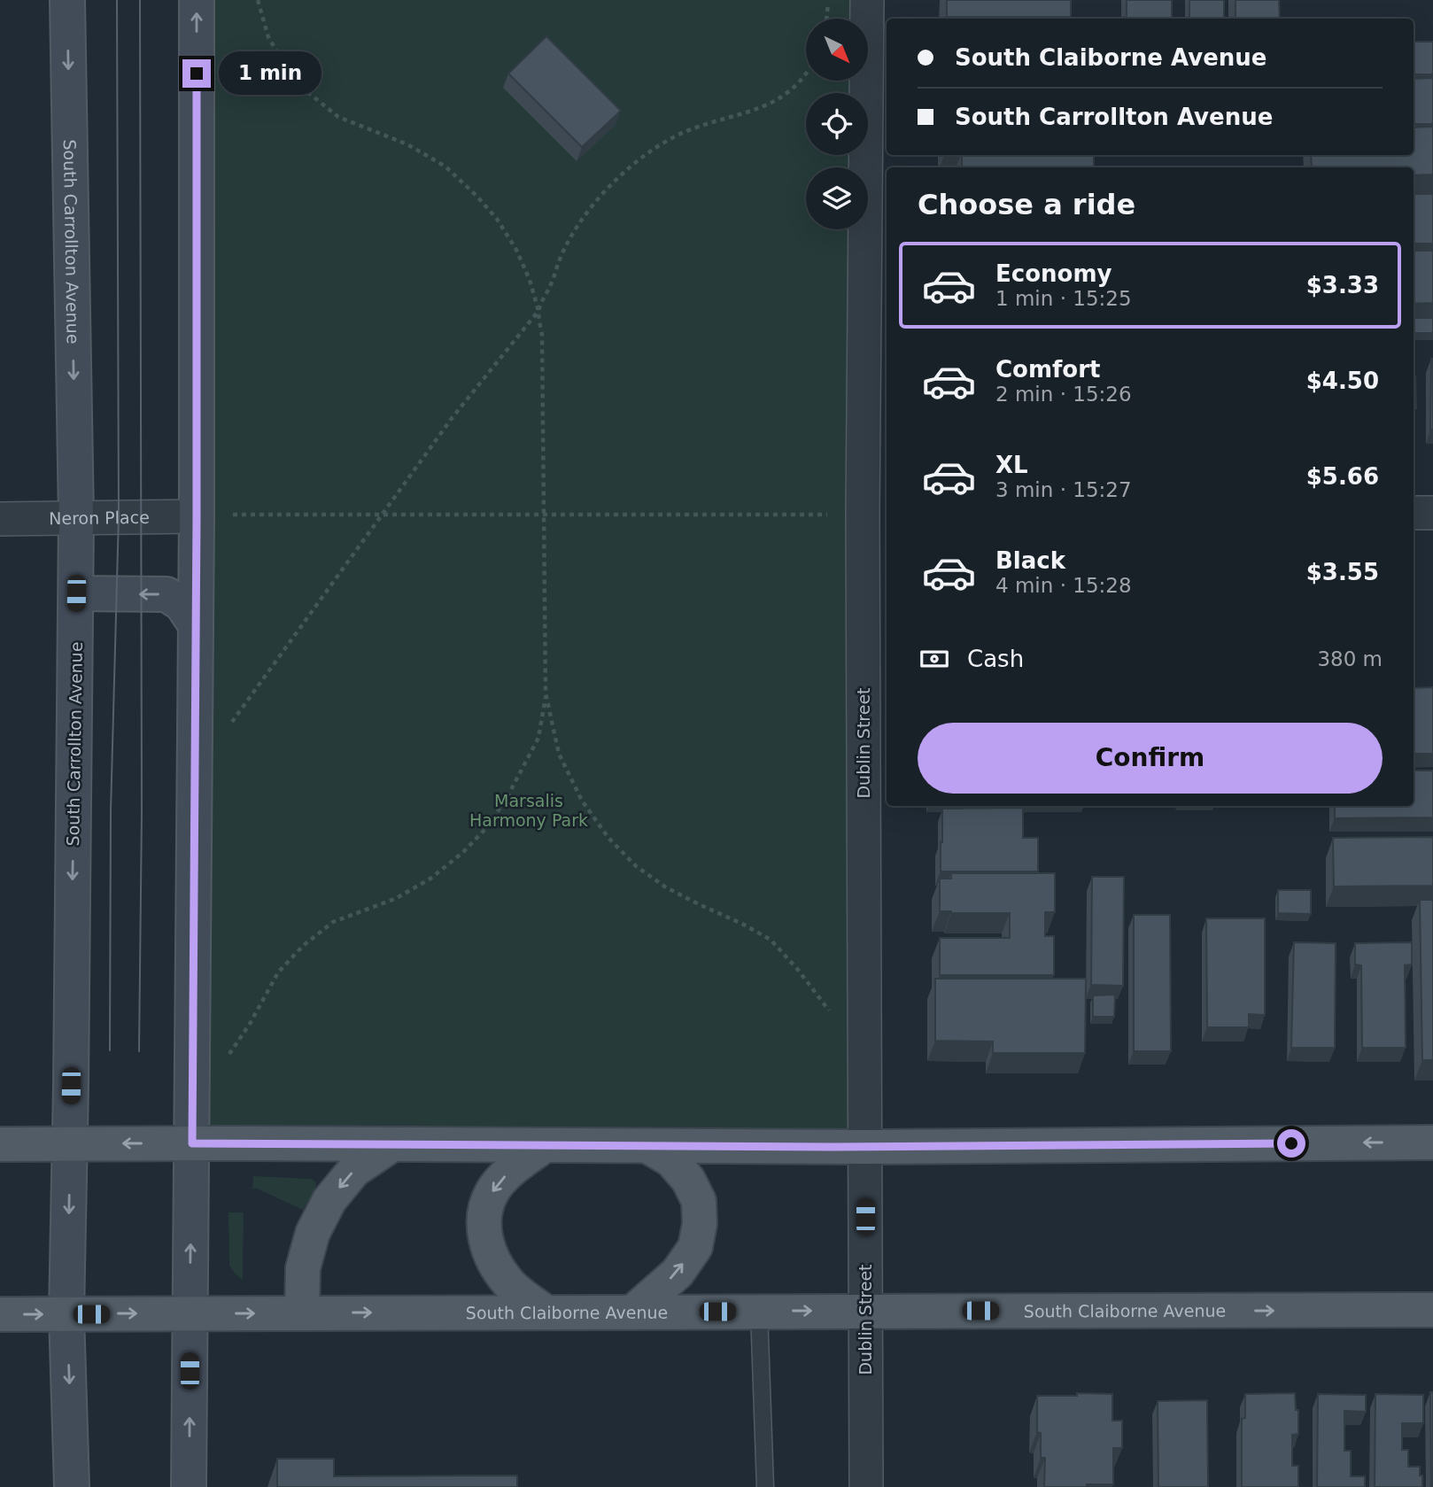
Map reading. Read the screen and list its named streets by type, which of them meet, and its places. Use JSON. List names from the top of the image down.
{
  "streets": {
    "main road": ["South Carrollton Avenue", "South Claiborne Avenue"],
    "street": ["Neron Place", "Dublin Street"]
  },
  "crossings": [
    ["South Carrollton Avenue", "Neron Place"],
    ["South Carrollton Avenue", "South Claiborne Avenue"],
    ["Dublin Street", "South Claiborne Avenue"]
  ],
  "parks": ["Marsalis Harmony Park"],
  "north": "bottom right",
  "page": {
    "banner": ["South Claiborne Avenue", "South Carrollton Avenue"],
    "bubble": "1 min",
    "heading": "Choose a ride",
    "list": [
      {
        "name": "Economy",
        "note": "1 min · 15:25",
        "value": "$3.33"
      },
      {
        "name": "Comfort",
        "note": "2 min · 15:26",
        "value": "$4.50"
      },
      {
        "name": "XL",
        "note": "3 min · 15:27",
        "value": "$5.66"
      },
      {
        "name": "Black",
        "note": "4 min · 15:28",
        "value": "$3.55"
      }
    ],
    "pay": ["Cash", "380 m"],
    "buttons": "Confirm"
  }
}
